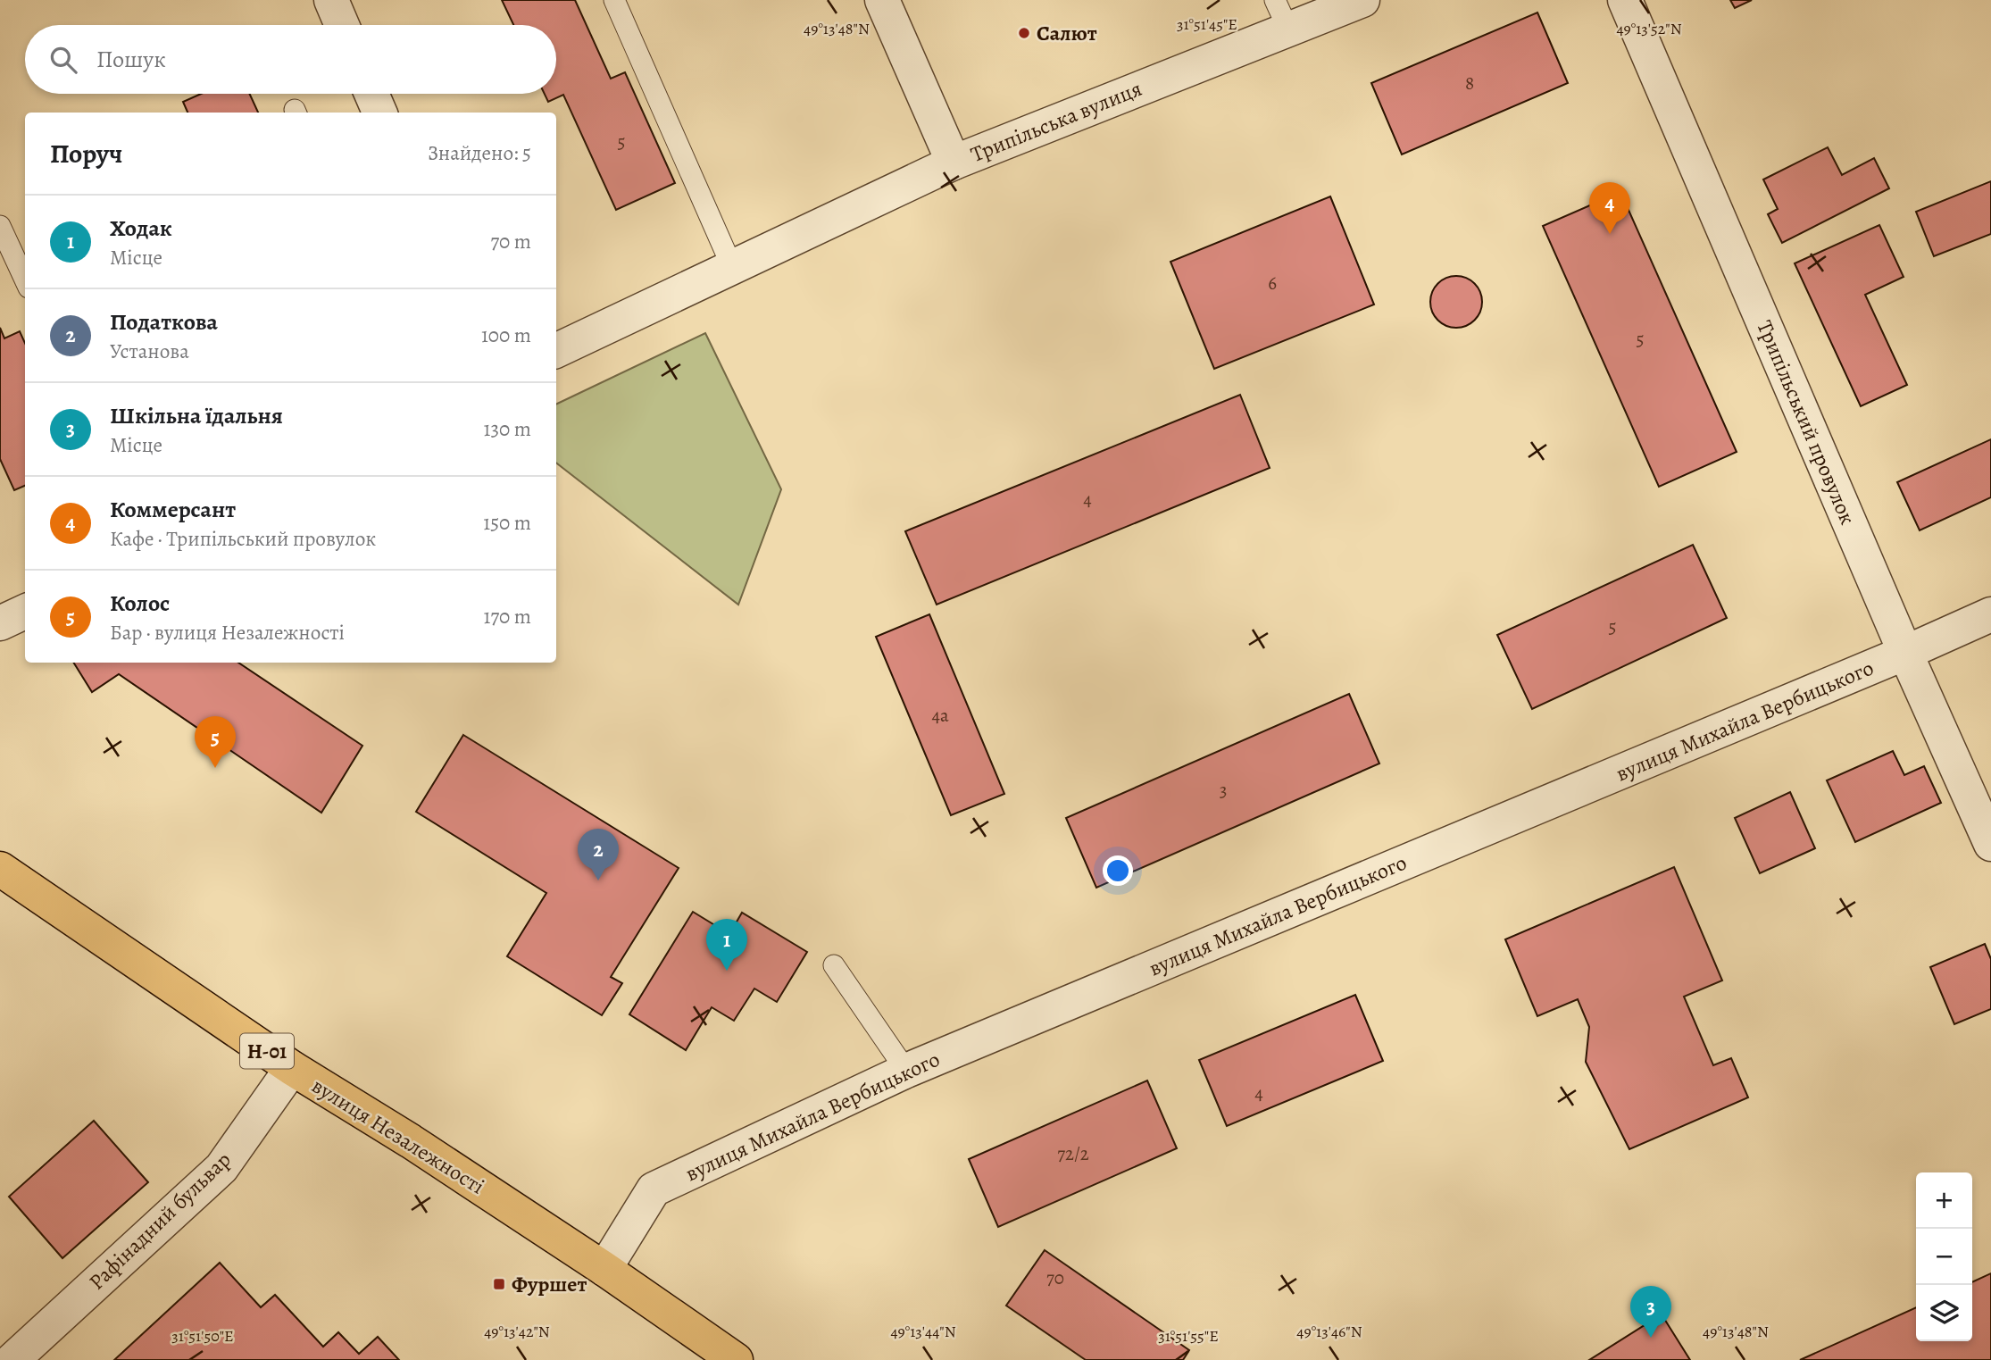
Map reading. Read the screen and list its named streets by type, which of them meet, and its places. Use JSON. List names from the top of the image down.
{
  "streets": {
    "main road": ["Н-01", "вулиця Незалежності"],
    "street": [
      "Трипільська вулиця",
      "Трипільський провулок",
      "вулиця Михайла Вербицького",
      "Рафінадний бульвар"
    ]
  },
  "crossings": [
    ["Трипільський провулок", "вулиця Михайла Вербицького"],
    ["вулиця Михайла Вербицького", "вулиця Незалежності"],
    ["вулиця Незалежності", "Рафінадний бульвар"]
  ],
  "places": {
    "other": ["Салют"],
    "transit": ["Фуршет"]
  },
  "house_numbers": [
    "8",
    "5",
    "6",
    "5",
    "4",
    "5",
    "4а",
    "3",
    "4",
    "72/2",
    "70"
  ],
  "page": {
    "search": "Пошук",
    "heading": ["Поруч", "Знайдено: 5"],
    "pins": [
      "4",
      "5",
      "2",
      "1",
      "3"
    ],
    "list": [
      {
        "mark": "1",
        "name": "Ходак",
        "note": "Місце",
        "value": "70 m"
      },
      {
        "mark": "2",
        "name": "Податкова",
        "note": "Установа",
        "value": "100 m"
      },
      {
        "mark": "3",
        "name": "Шкільна їдальня",
        "note": "Місце",
        "value": "130 m"
      },
      {
        "mark": "4",
        "name": "Коммерсант",
        "note": "Кафе · Трипільський провулок",
        "value": "150 m"
      },
      {
        "mark": "5",
        "name": "Колос",
        "note": "Бар · вулиця Незалежності",
        "value": "170 m"
      }
    ],
    "map_buttons": ["+", "−"]
  },
  "coordinates": [
    "31°51'45\"E",
    "49°13'48\"N",
    "49°13'52\"N",
    "49°13'42\"N",
    "49°13'44\"N",
    "49°13'46\"N",
    "31°51'50\"E",
    "31°51'55\"E"
  ]
}
